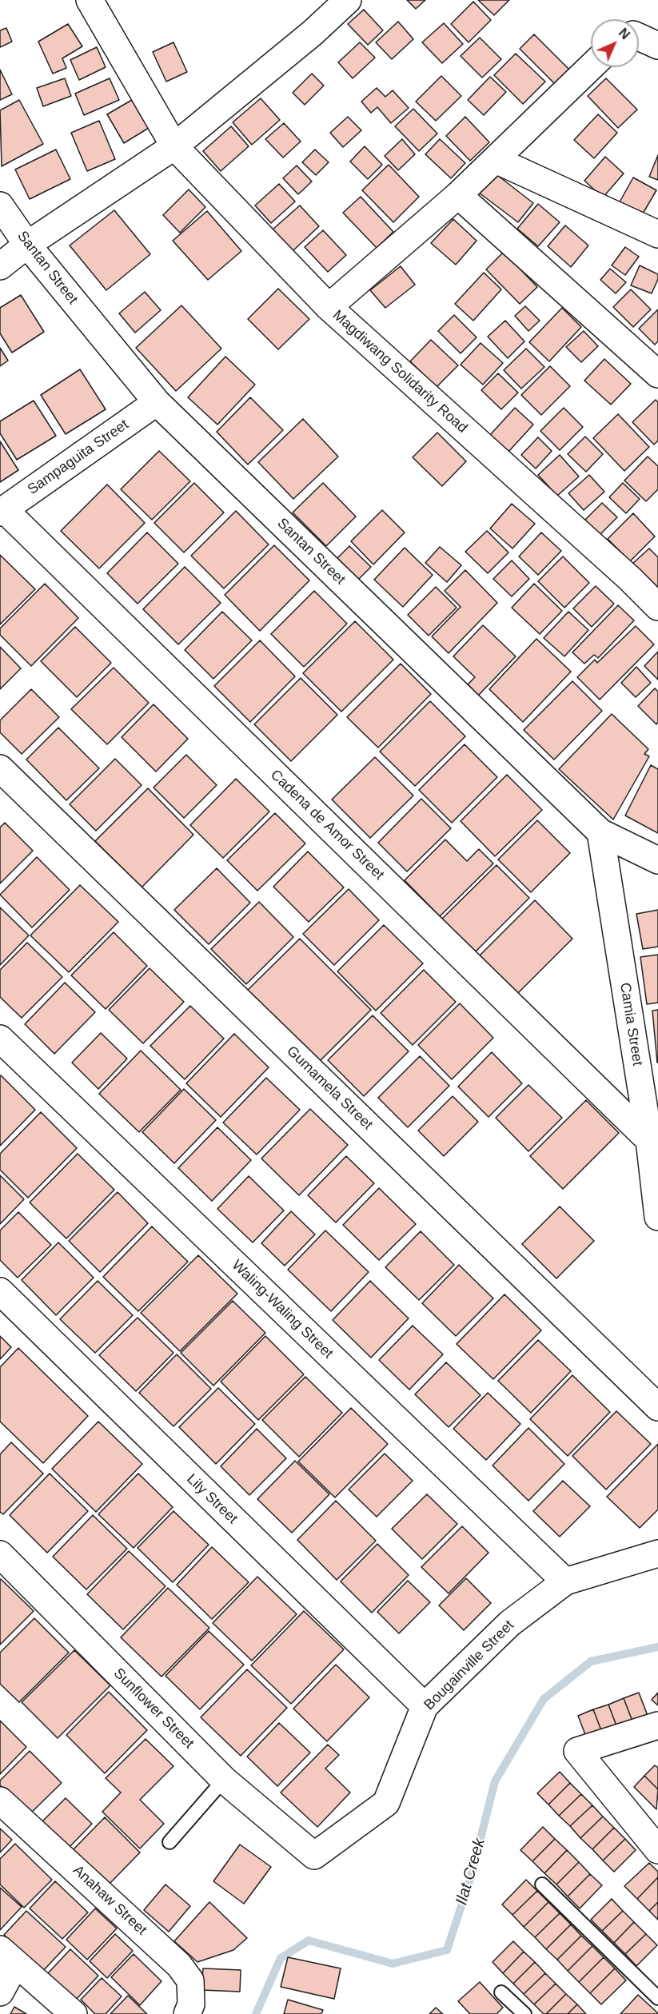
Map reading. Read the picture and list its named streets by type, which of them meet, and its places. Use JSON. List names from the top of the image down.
{
  "streets": {
    "street": [
      "Santan Street",
      "Magdiwang Solidarity Road",
      "Sampaguita Street",
      "Cadena de Amor Street",
      "Camia Street",
      "Gumamela Street",
      "Waling-Waling Street",
      "Lily Street",
      "Bougainville Street",
      "Sunflower Street",
      "Anahaw Street"
    ]
  },
  "crossings": [
    ["Santan Street", "Sampaguita Street"],
    ["Santan Street", "Camia Street"],
    ["Sampaguita Street", "Cadena de Amor Street"],
    ["Cadena de Amor Street", "Camia Street"],
    ["Waling-Waling Street", "Bougainville Street"],
    ["Lily Street", "Bougainville Street"],
    ["Bougainville Street", "Sunflower Street"]
  ],
  "water": ["Ilat Creek"],
  "north": "top right"
}
